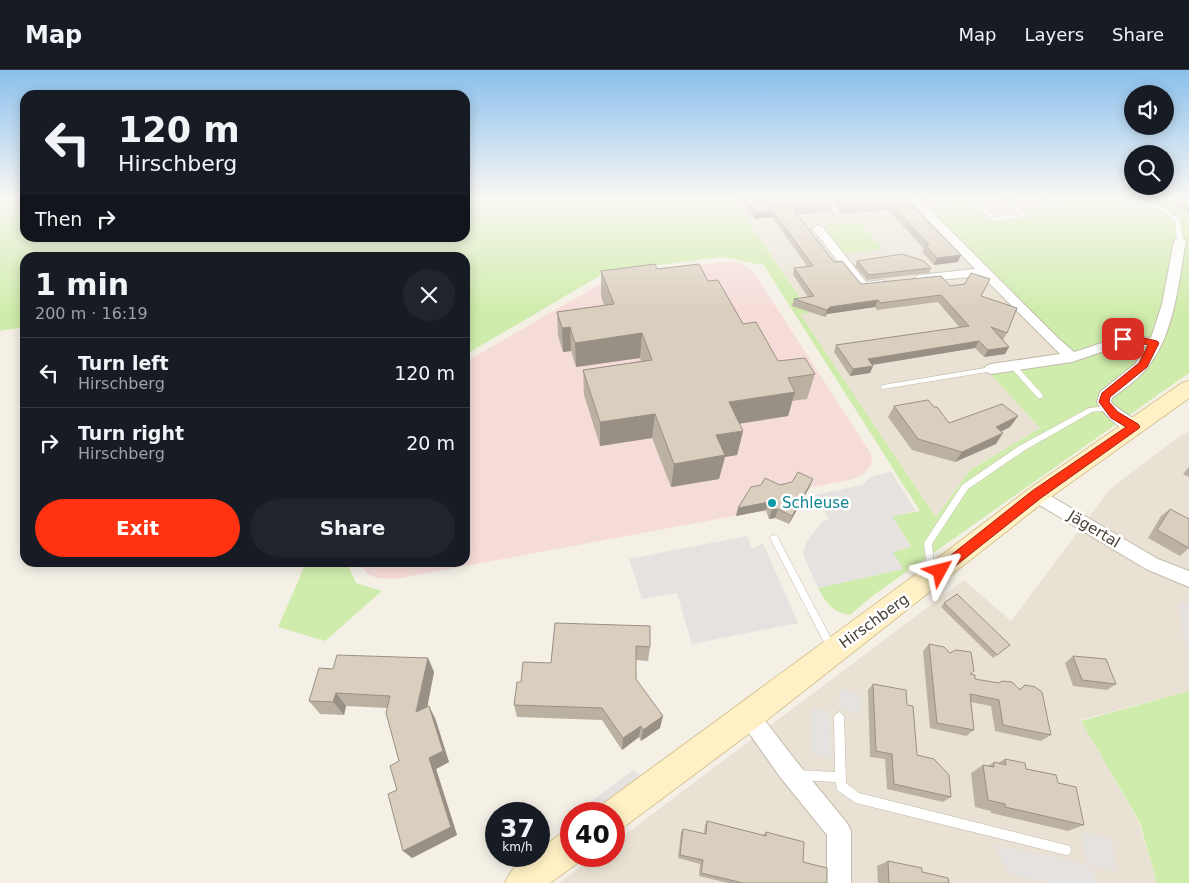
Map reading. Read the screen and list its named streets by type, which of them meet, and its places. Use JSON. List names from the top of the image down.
{
  "streets": {
    "street": ["Jägertal", "Hirschberg"]
  },
  "crossings": [
    ["Jägertal", "Hirschberg"]
  ],
  "places": ["Schleuse"],
  "page": {
    "header": "Map",
    "nav": ["Map", "Layers", "Share"],
    "turn": ["120 m", "Hirschberg"],
    "then": "Then",
    "heading": ["1 min", "200 m · 16:19"],
    "list": [
      {
        "name": "Turn left",
        "note": "Hirschberg",
        "value": "120 m"
      },
      {
        "name": "Turn right",
        "note": "Hirschberg",
        "value": "20 m"
      }
    ],
    "buttons": ["Exit", "Share"],
    "speed": "37 km/h",
    "limit": "40"
  }
}
